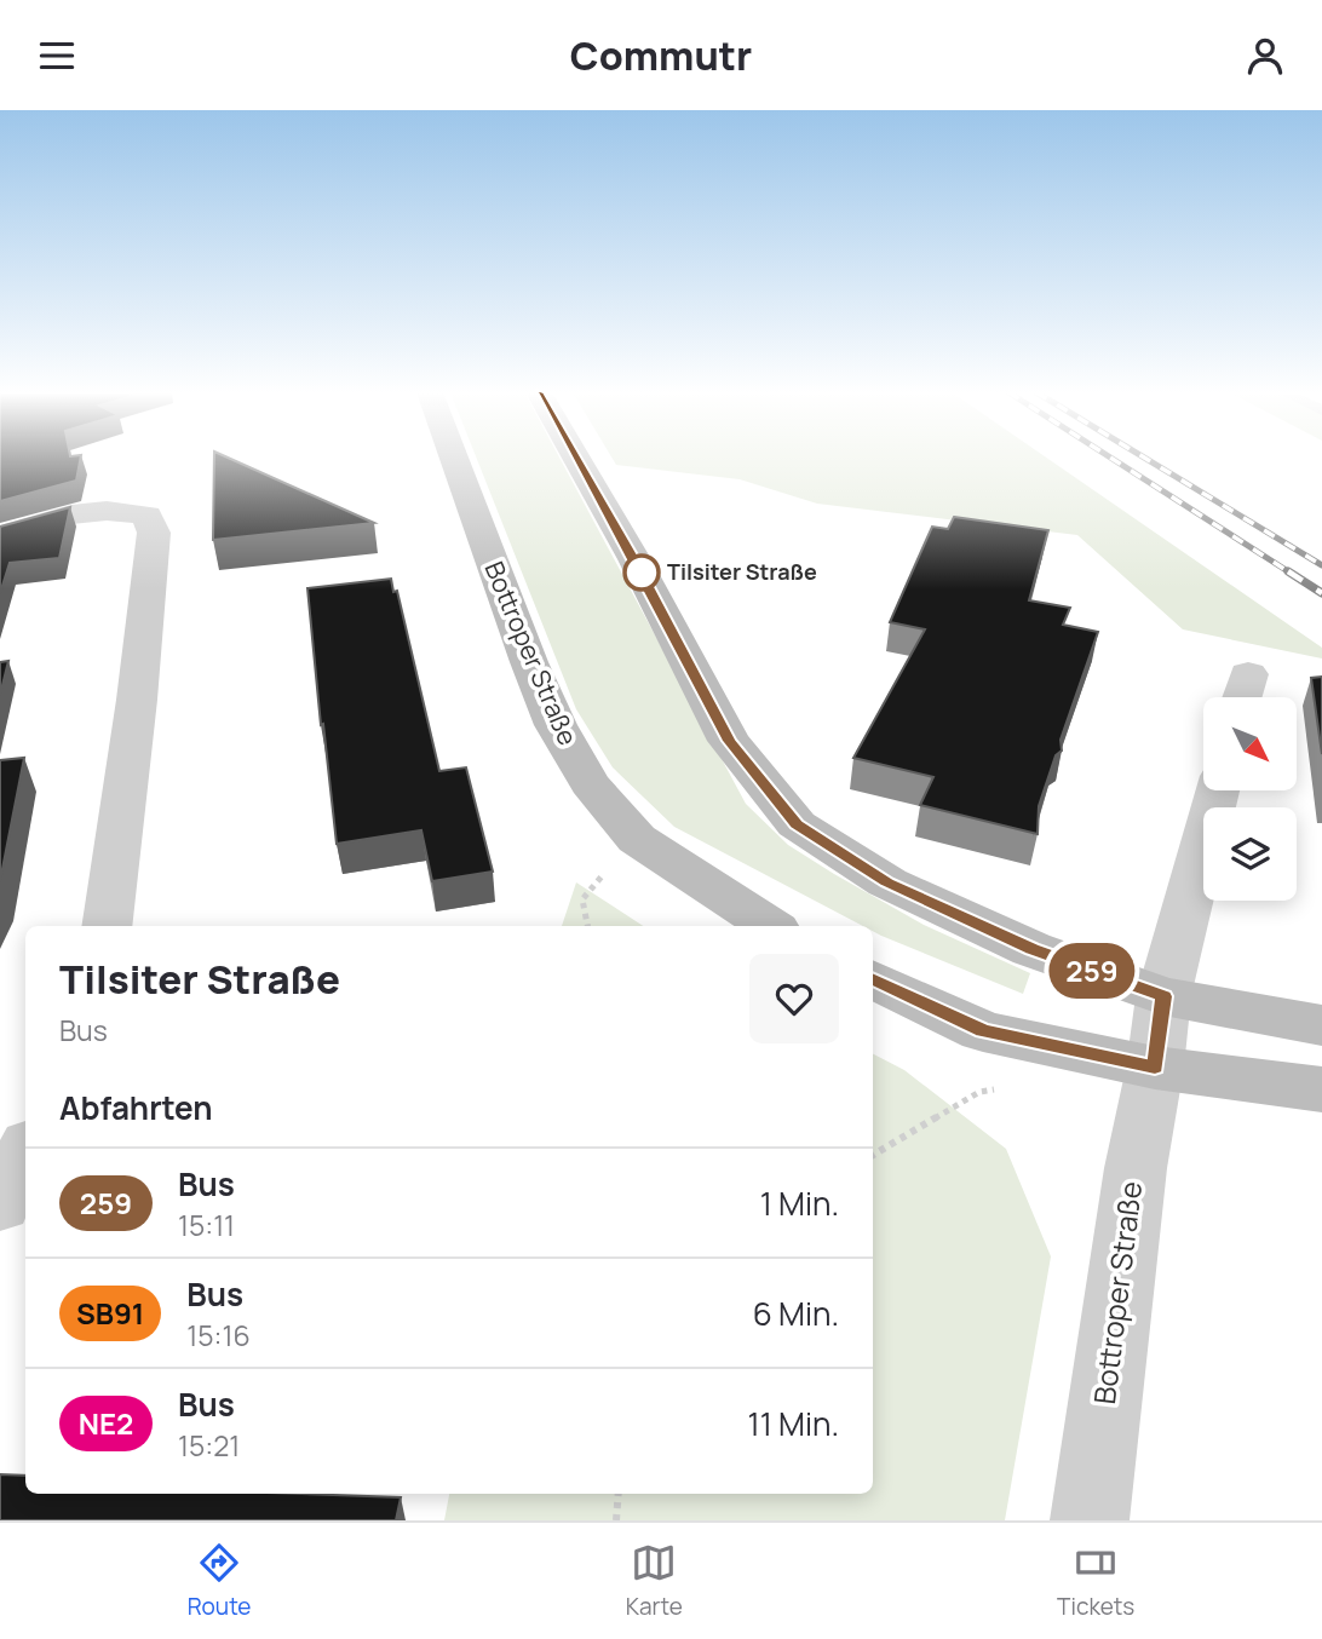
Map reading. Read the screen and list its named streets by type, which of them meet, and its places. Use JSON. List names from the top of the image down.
{
  "streets": {
    "main road": ["Bottroper Straße"]
  },
  "places": ["Tilsiter Straße"],
  "lines": ["bus line 259"],
  "north": "bottom right",
  "page": {
    "header": "Commutr",
    "on_map": "259",
    "heading": [
      ["Tilsiter Straße", "Bus"],
      "Abfahrten"
    ],
    "list": [
      {
        "mark": "259",
        "name": "Bus",
        "note": "15:11",
        "value": "1 Min."
      },
      {
        "mark": "SB91",
        "name": "Bus",
        "note": "15:16",
        "value": "6 Min."
      },
      {
        "mark": "NE2",
        "name": "Bus",
        "note": "15:21",
        "value": "11 Min."
      }
    ],
    "tabs": ["Route", "Karte", "Tickets"]
  }
}
